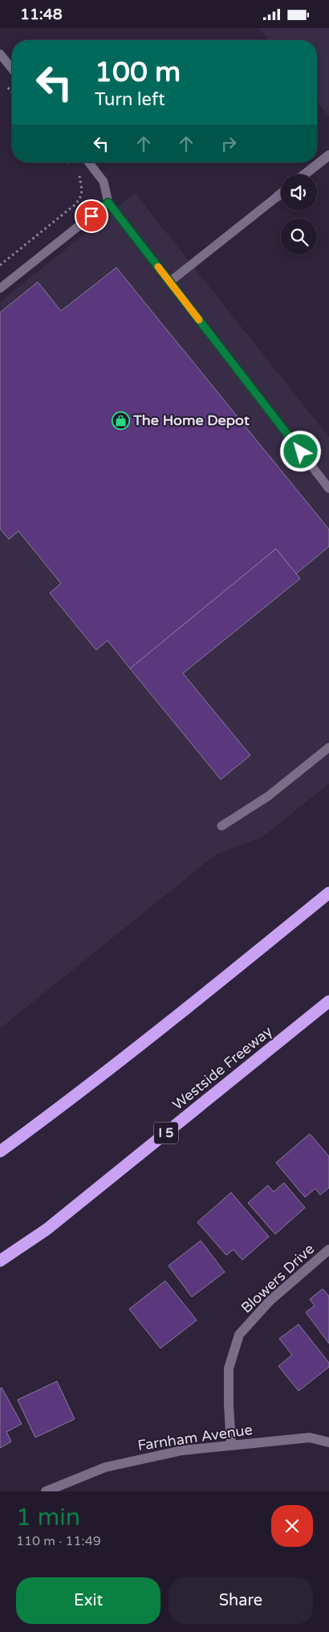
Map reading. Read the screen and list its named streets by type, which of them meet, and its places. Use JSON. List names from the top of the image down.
{
  "streets": {
    "highway": ["Westside Freeway", "I 5"],
    "street": ["Blowers Drive", "Farnham Avenue"]
  },
  "crossings": [
    ["Blowers Drive", "Farnham Avenue"]
  ],
  "places": {
    "shop": ["The Home Depot"]
  },
  "page": {
    "status": "11:48",
    "turn": ["100 m", "Turn left"],
    "heading": ["1 min", "110 m · 11:49"],
    "buttons": ["Exit", "Share"]
  }
}
